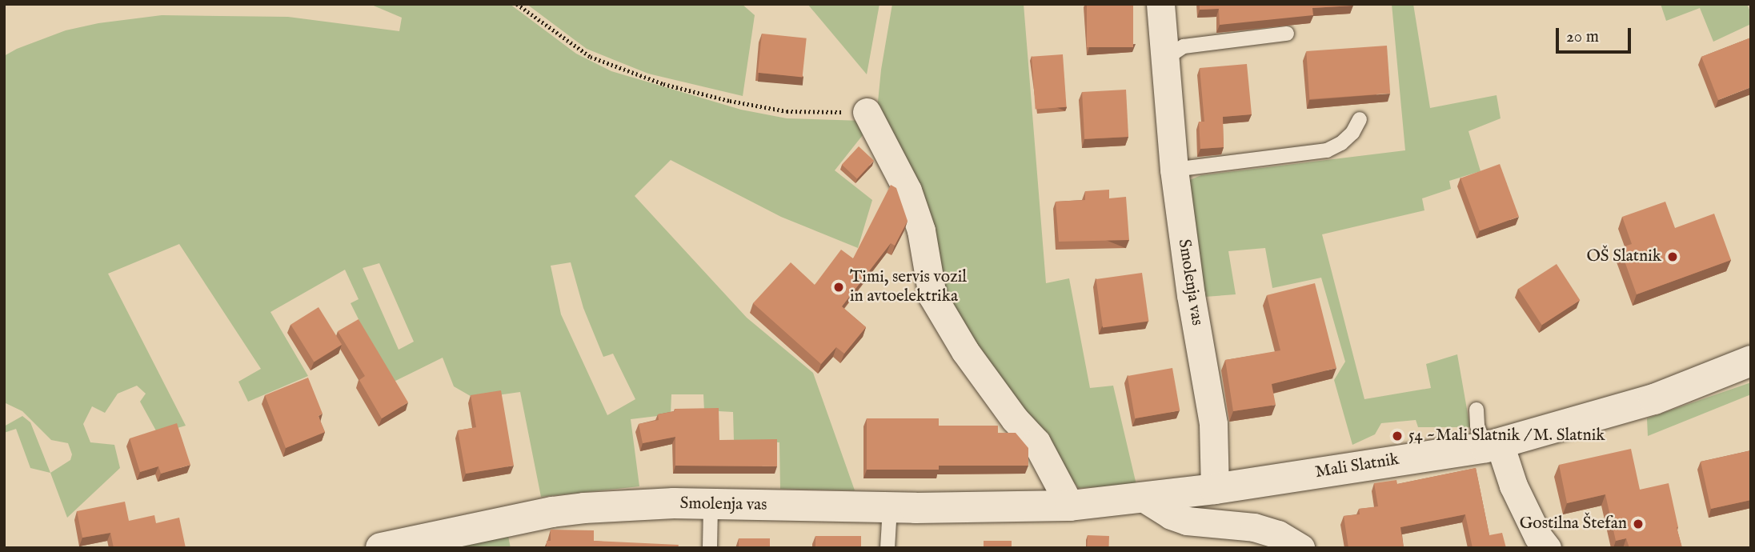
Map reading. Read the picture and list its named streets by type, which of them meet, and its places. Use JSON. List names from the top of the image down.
{
  "streets": {
    "main road": ["Smolenja vas", "Mali Slatnik"]
  },
  "crossings": [
    ["Smolenja vas", "Mali Slatnik"]
  ],
  "places": [
    "OŠ Slatnik",
    "Timi, servis vozil in avtoelektrika",
    "54 ~Mali Slatnik / M. Slatnik",
    "Gostilna Štefan"
  ],
  "scale_bar": "20 m"
}
